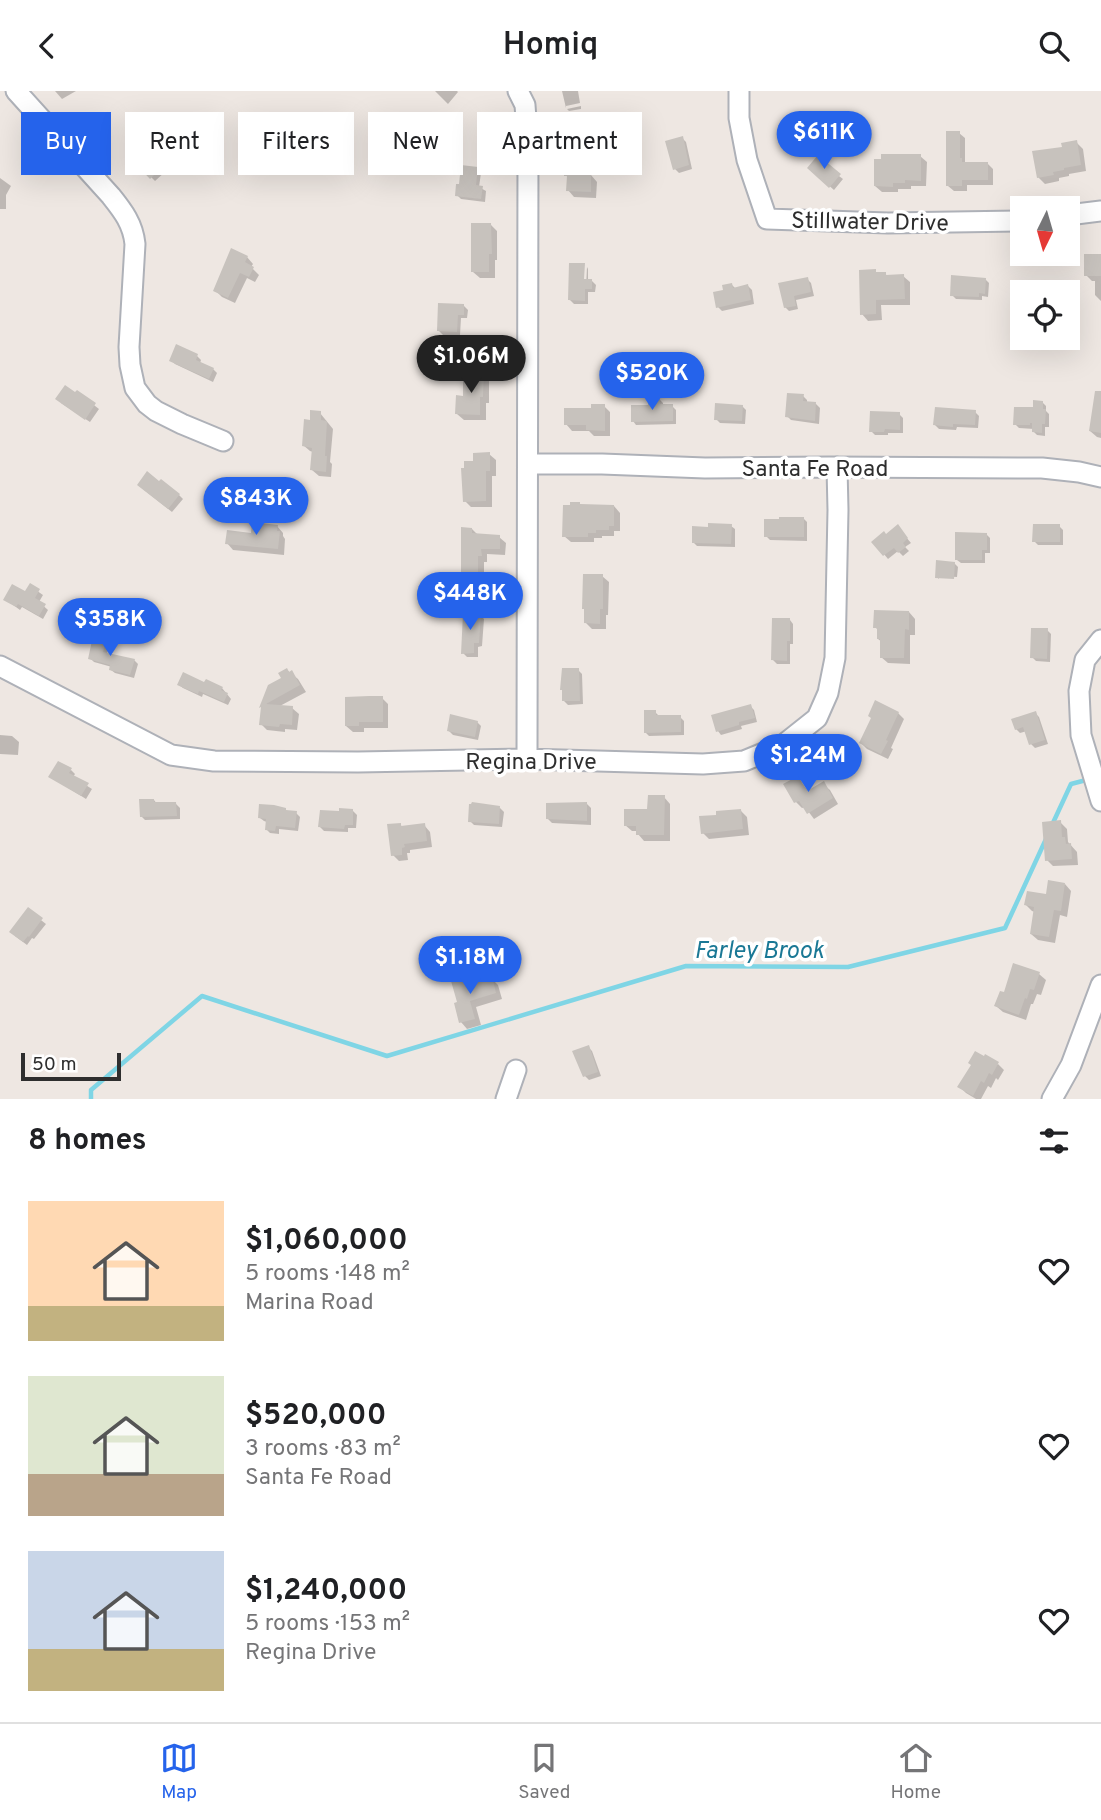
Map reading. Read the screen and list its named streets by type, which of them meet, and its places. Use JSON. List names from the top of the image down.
{
  "streets": {
    "street": ["Stillwater Drive", "Santa Fe Road", "Regina Drive"]
  },
  "crossings": [
    ["Santa Fe Road", "Regina Drive"]
  ],
  "water": ["Farley Brook"],
  "scale_bar": "50 m",
  "north": "bottom",
  "page": {
    "header": "Homiq",
    "price": [
      "$611K",
      "$1.06M",
      "$520K",
      "$843K",
      "$448K",
      "$358K",
      "$1.24M",
      "$1.18M"
    ],
    "chip": [
      "Buy",
      "Rent",
      "Filters",
      "New",
      "Apartment"
    ],
    "scale": "50 m",
    "heading": "8 homes",
    "list": [
      {
        "name": "$1,060,000",
        "note": "5 rooms · 148 m² · Marina Road"
      },
      {
        "name": "$520,000",
        "note": "3 rooms · 83 m² · Santa Fe Road"
      },
      {
        "name": "$1,240,000",
        "note": "5 rooms · 153 m² · Regina Drive"
      }
    ],
    "tabs": ["Map", "Saved", "Home"]
  }
}
